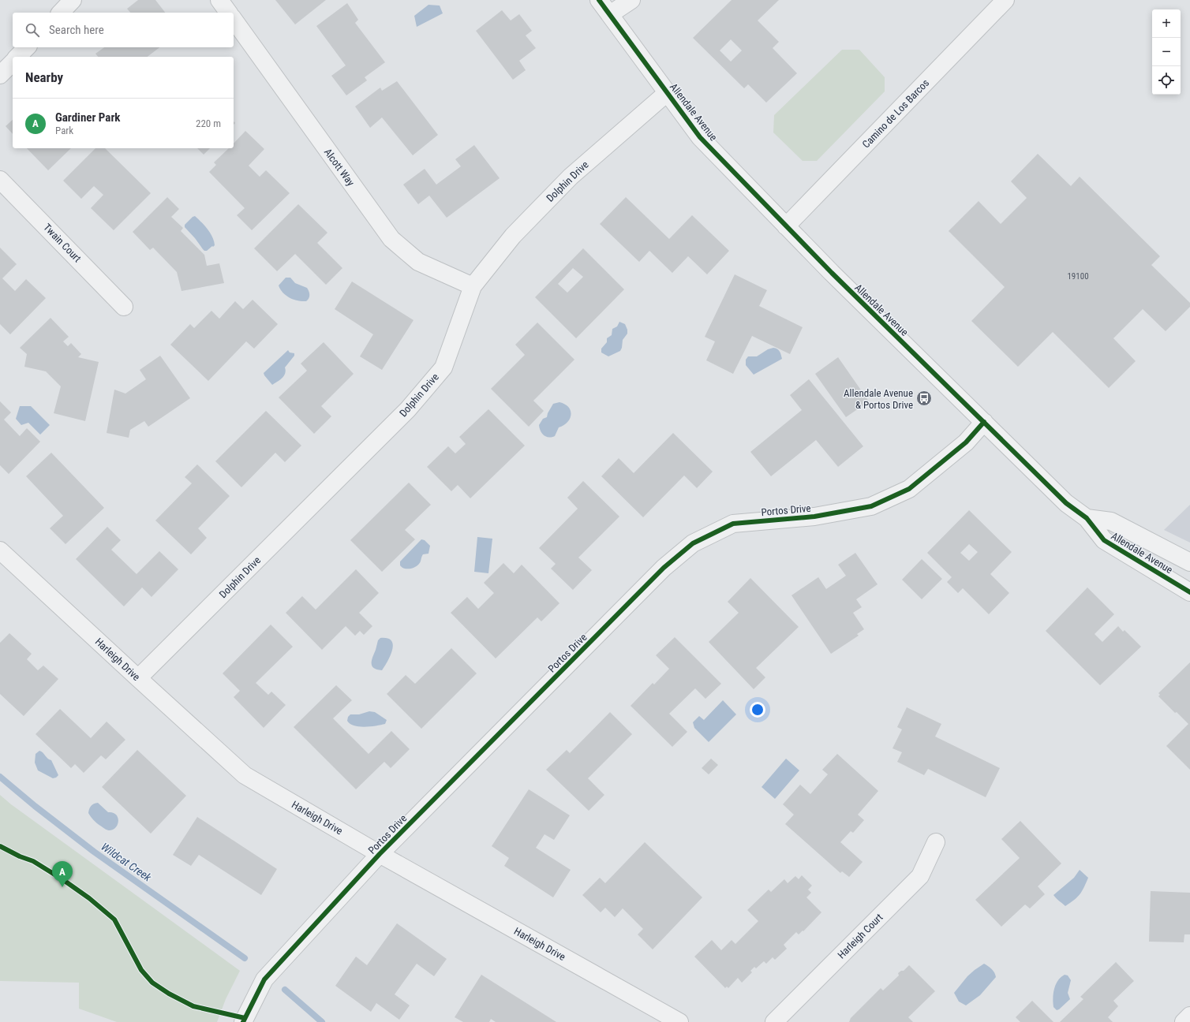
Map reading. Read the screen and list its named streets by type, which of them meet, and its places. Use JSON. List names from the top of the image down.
{
  "streets": {
    "street": [
      "Allendale Avenue",
      "Camino de Los Barcos",
      "Alcott Way",
      "Dolphin Drive",
      "Twain Court",
      "Portos Drive",
      "Harleigh Drive",
      "Harleigh Court"
    ]
  },
  "crossings": [
    ["Allendale Avenue", "Camino de Los Barcos"],
    ["Allendale Avenue", "Dolphin Drive"],
    ["Allendale Avenue", "Portos Drive"],
    ["Alcott Way", "Dolphin Drive"],
    ["Dolphin Drive", "Harleigh Drive"],
    ["Portos Drive", "Harleigh Drive"]
  ],
  "water": ["Wildcat Creek"],
  "places": {
    "bus stop": ["Allendale Avenue & Portos Drive"]
  },
  "house_numbers": ["19100"],
  "page": {
    "map_buttons": ["+", "−"],
    "search": "Search here",
    "heading": "Nearby",
    "list": [
      {
        "mark": "A",
        "name": "Gardiner Park",
        "note": "Park",
        "value": "220 m"
      }
    ],
    "pins": "A"
  }
}
